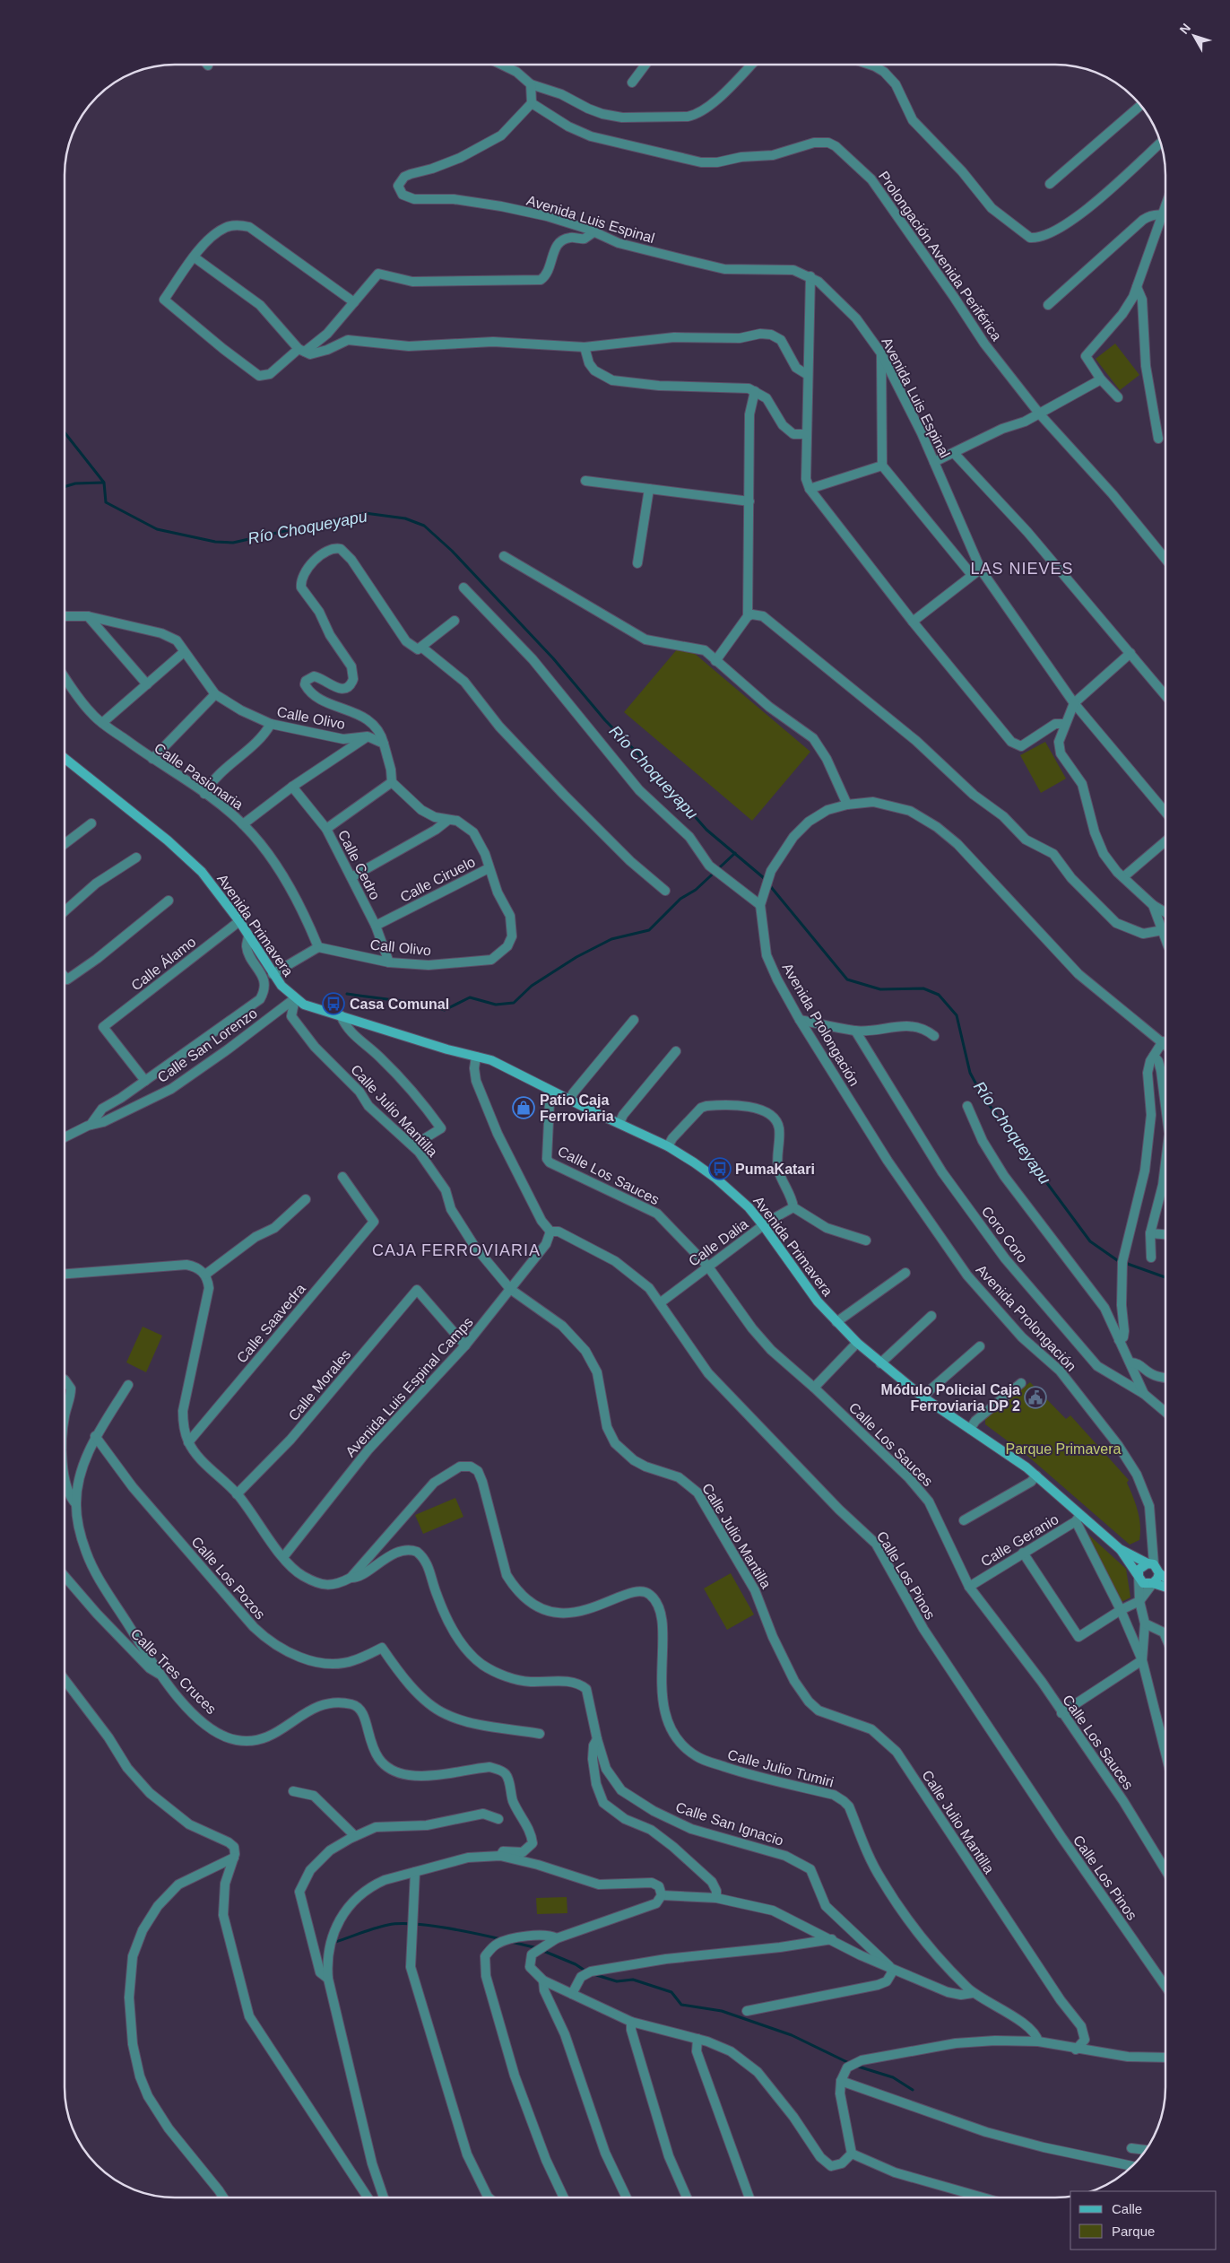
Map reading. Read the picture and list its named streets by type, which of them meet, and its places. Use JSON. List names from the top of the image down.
{
  "streets": {
    "main road": ["Avenida Primavera"],
    "street": [
      "Avenida Luis Espinal",
      "Prolongación Avenida Periférica",
      "Calle Olivo",
      "Calle Pasionaria",
      "Calle Cedro",
      "Calle Ciruelo",
      "Call Olivo",
      "Calle Álamo",
      "Avenida Prolongación",
      "Calle San Lorenzo",
      "Calle Julio Mantilla",
      "Calle Los Sauces",
      "Coro Coro",
      "Calle Dalia",
      "Calle Saavedra",
      "Calle Morales",
      "Avenida Luis Espinal Camps",
      "Calle Geranio",
      "Calle Los Pinos",
      "Calle Los Pozos",
      "Calle Tres Cruces",
      "Calle Julio Tumiri",
      "Calle San Ignacio"
    ]
  },
  "crossings": [
    ["Avenida Luis Espinal", "Prolongación Avenida Periférica"],
    ["Calle Pasionaria", "Call Olivo"],
    ["Calle Cedro", "Calle Ciruelo"],
    ["Calle Cedro", "Call Olivo"],
    ["Calle Ciruelo", "Call Olivo"],
    ["Avenida Primavera", "Calle Álamo"],
    ["Avenida Primavera", "Avenida Prolongación"],
    ["Avenida Primavera", "Calle San Lorenzo"],
    ["Avenida Primavera", "Calle Julio Mantilla"],
    ["Avenida Primavera", "Calle Los Sauces"],
    ["Avenida Primavera", "Calle Dalia"],
    ["Avenida Primavera", "Calle Geranio"],
    ["Calle San Lorenzo", "Calle Julio Mantilla"],
    ["Calle Julio Mantilla", "Avenida Luis Espinal Camps"],
    ["Calle Los Sauces", "Calle Dalia"],
    ["Calle Los Sauces", "Calle Geranio"],
    ["Calle Dalia", "Calle Los Pinos"],
    ["Calle Morales", "Avenida Luis Espinal Camps"],
    ["Avenida Luis Espinal Camps", "Calle Los Pinos"],
    ["Calle Julio Tumiri", "Calle San Ignacio"]
  ],
  "districts": ["LAS NIEVES", "CAJA FERROVIARIA"],
  "water": ["Río Choqueyapu"],
  "parks": ["Parque Primavera"],
  "places": {
    "bus stop": ["Casa Comunal", "PumaKatari"],
    "shop": ["Patio Caja Ferroviaria"],
    "public building": ["Módulo Policial Caja Ferroviaria DP 2"]
  },
  "legend": ["Calle", "Parque"],
  "north": "top left"
}
